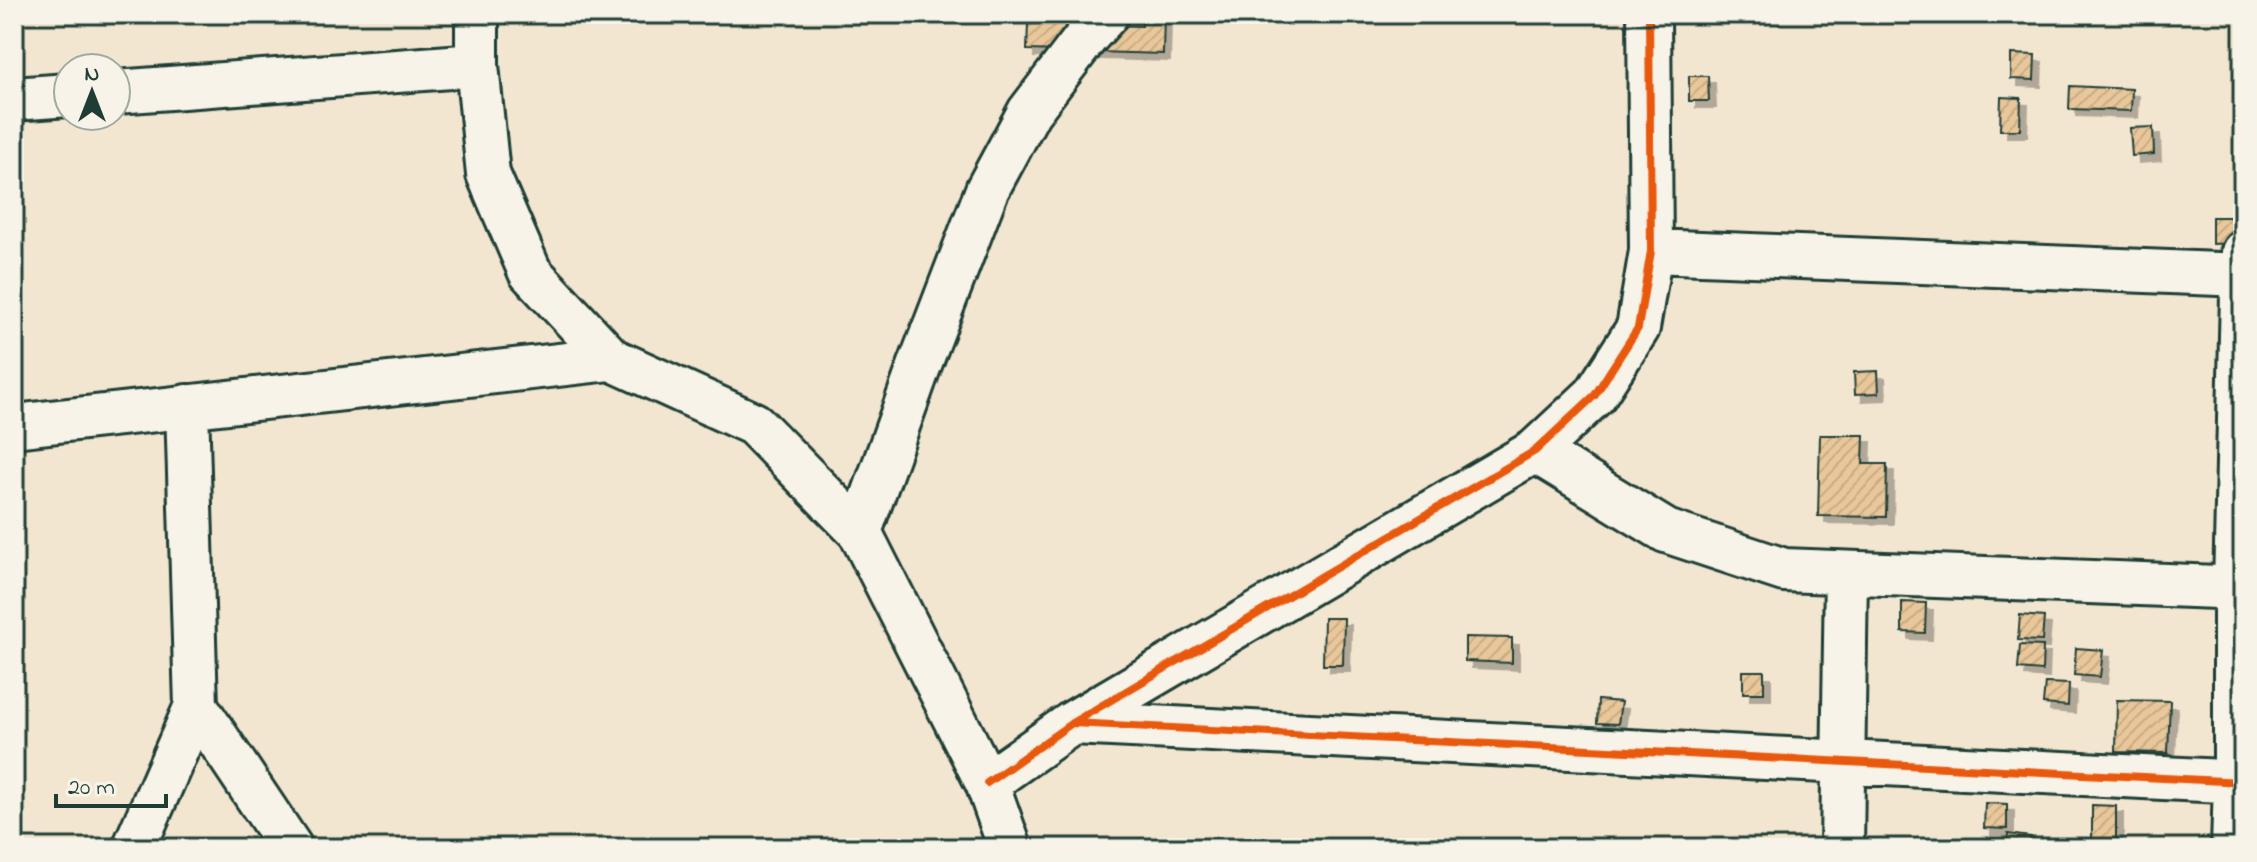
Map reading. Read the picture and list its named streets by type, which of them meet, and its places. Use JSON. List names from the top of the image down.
{
  "scale_bar": "20 m",
  "north": "top"
}
